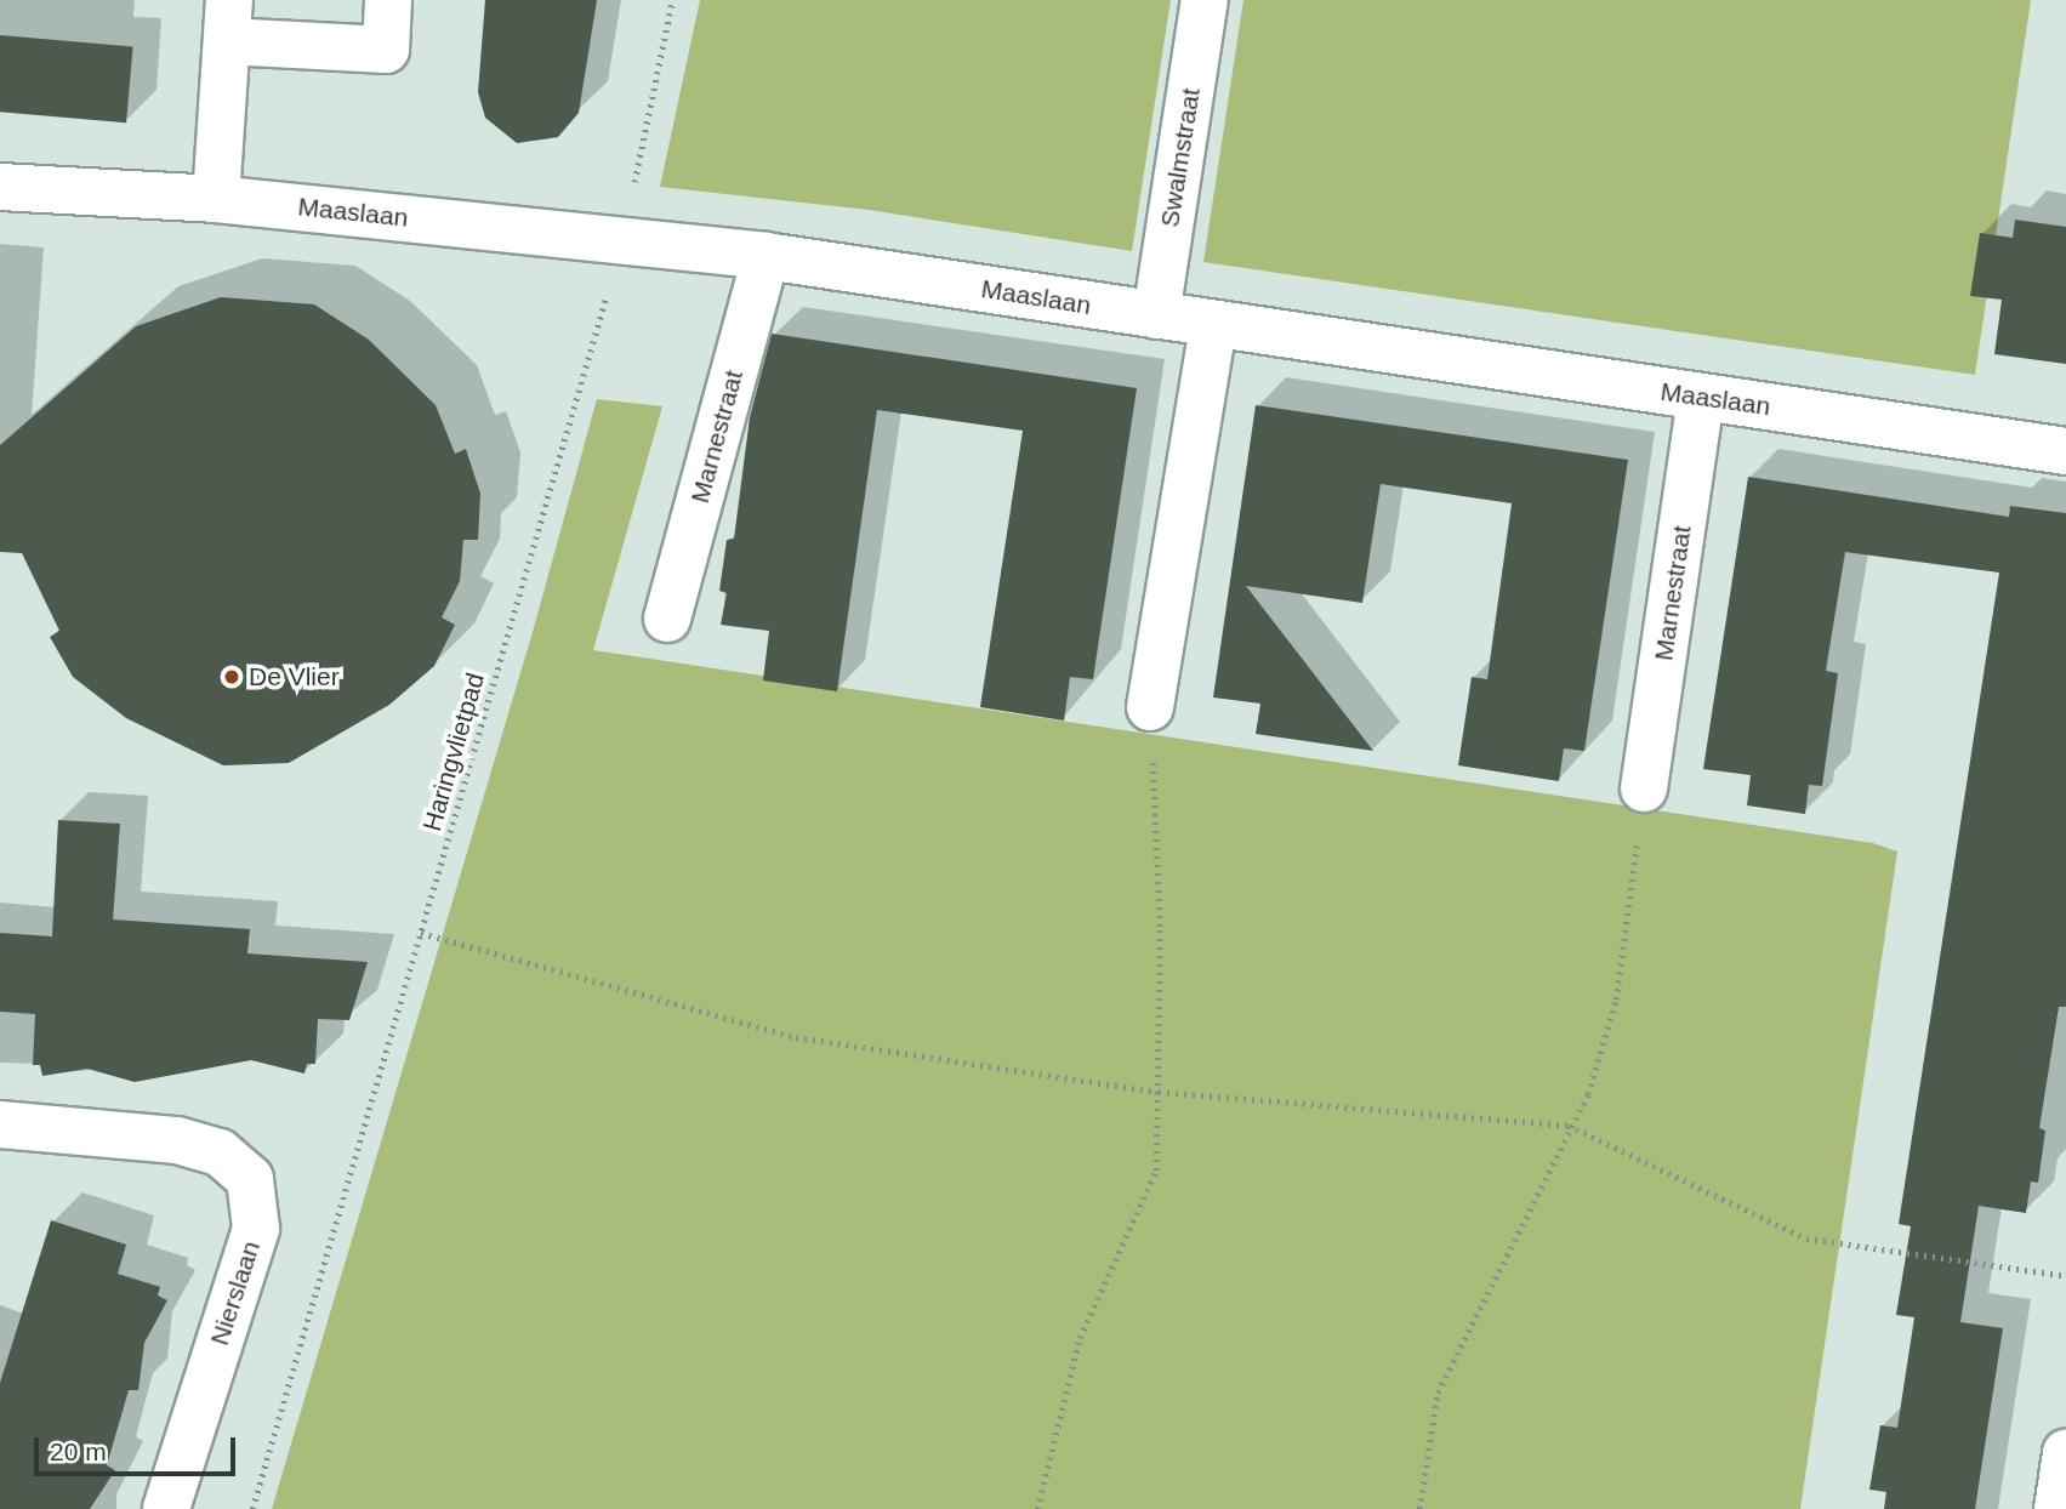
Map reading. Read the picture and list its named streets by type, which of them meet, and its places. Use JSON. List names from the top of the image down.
{
  "streets": {
    "street": [
      "Swalmstraat",
      "Maaslaan",
      "Marnestraat",
      "Nierslaan"
    ],
    "path": ["Haringvlietpad"]
  },
  "crossings": [
    ["Swalmstraat", "Maaslaan"],
    ["Maaslaan", "Marnestraat"],
    ["Maaslaan", "Haringvlietpad"]
  ],
  "places": ["De Vlier"],
  "scale_bar": "20 m"
}
